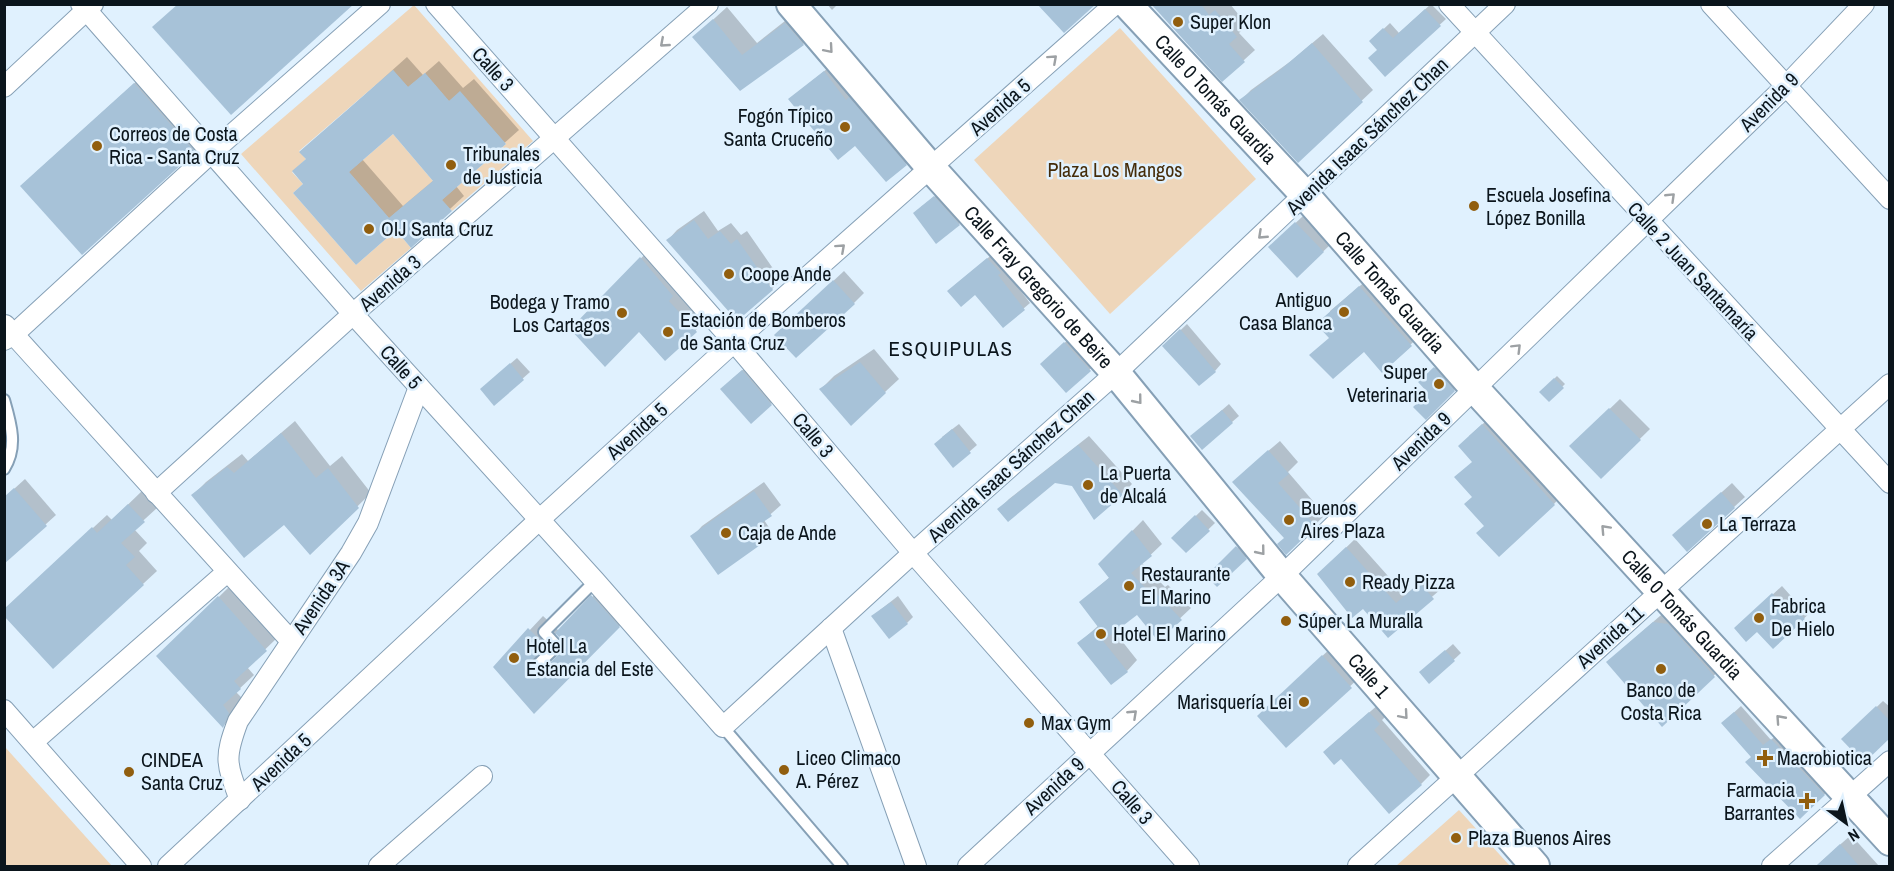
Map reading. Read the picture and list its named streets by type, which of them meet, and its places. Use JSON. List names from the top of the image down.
{
  "streets": {
    "street": [
      "Calle 3",
      "Calle 0 Tomás Guardia",
      "Avenida 9",
      "Avenida 5",
      "Avenida Isaac Sánchez Chan",
      "Calle 2 Juan Santamaría",
      "Avenida 3",
      "Calle Fray Gregorio de Beire",
      "Calle Tomás Guardia",
      "Calle 5",
      "Avenida 3A",
      "Avenida 11",
      "Calle 1"
    ]
  },
  "crossings": [
    ["Calle 3", "Avenida 9"],
    ["Calle 3", "Avenida 5"],
    ["Calle 3", "Avenida Isaac Sánchez Chan"],
    ["Calle 3", "Avenida 3"],
    ["Calle 0 Tomás Guardia", "Avenida 9"],
    ["Calle 0 Tomás Guardia", "Avenida Isaac Sánchez Chan"],
    ["Calle 0 Tomás Guardia", "Calle Tomás Guardia"],
    ["Calle 0 Tomás Guardia", "Avenida 11"],
    ["Avenida 9", "Calle 2 Juan Santamaría"],
    ["Avenida 9", "Calle Fray Gregorio de Beire"],
    ["Avenida 9", "Calle Tomás Guardia"],
    ["Avenida 9", "Calle 1"],
    ["Avenida 5", "Calle Fray Gregorio de Beire"],
    ["Avenida 5", "Calle 5"],
    ["Avenida 5", "Avenida 3A"],
    ["Avenida Isaac Sánchez Chan", "Calle 2 Juan Santamaría"],
    ["Avenida Isaac Sánchez Chan", "Calle Fray Gregorio de Beire"],
    ["Avenida Isaac Sánchez Chan", "Calle Tomás Guardia"],
    ["Avenida Isaac Sánchez Chan", "Calle 5"],
    ["Calle 2 Juan Santamaría", "Avenida 11"],
    ["Avenida 3", "Calle 5"],
    ["Calle Fray Gregorio de Beire", "Calle 1"],
    ["Calle 5", "Avenida 3A"],
    ["Avenida 11", "Calle 1"]
  ],
  "one_way": [
    "Calle 0 Tomás Guardia",
    "Avenida 9",
    "Avenida 5",
    "Calle Fray Gregorio de Beire",
    "Calle 1"
  ],
  "districts": ["ESQUIPULAS"],
  "parks": ["Plaza Los Mangos"],
  "places": {
    "other": [
      "Super Klon",
      "Fogón Típico Santa Cruceño",
      "Correos de Costa Rica - Santa Cruz",
      "Tribunales de Justicia",
      "Escuela Josefina López Bonilla",
      "OIJ Santa Cruz",
      "Coope Ande",
      "Antiguo Casa Blanca",
      "Bodega y Tramo Los Cartagos",
      "Estación de Bomberos de Santa Cruz",
      "Super Veterinaria",
      "La Puerta de Alcalá",
      "Buenos Aires Plaza",
      "La Terraza",
      "Caja de Ande",
      "Ready Pizza",
      "Restaurante El Marino",
      "Fabrica De Hielo",
      "Súper La Muralla",
      "Hotel El Marino",
      "Hotel La Estancia del Este",
      "Banco de Costa Rica",
      "Marisquería Lei",
      "Max Gym",
      "Liceo Climaco A. Pérez",
      "CINDEA Santa Cruz",
      "Plaza Buenos Aires"
    ],
    "health": ["Macrobiotica", "Farmacia Barrantes"]
  },
  "north": "bottom right"
}
